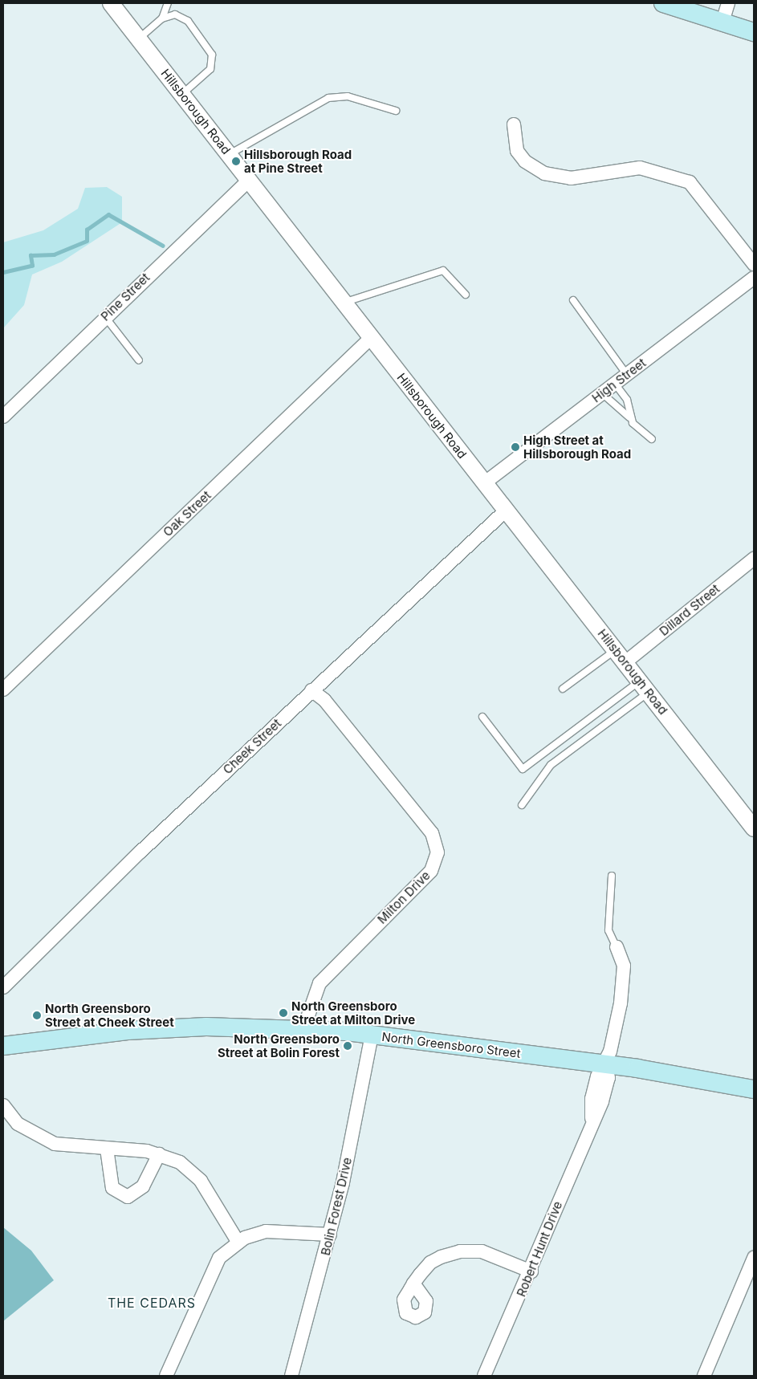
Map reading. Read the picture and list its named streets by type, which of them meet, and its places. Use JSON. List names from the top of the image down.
{
  "streets": {
    "main road": ["North Greensboro Street"],
    "street": [
      "Hillsborough Road",
      "Pine Street",
      "High Street",
      "Oak Street",
      "Dillard Street",
      "Cheek Street",
      "Milton Drive",
      "Bolin Forest Drive",
      "Robert Hunt Drive"
    ]
  },
  "crossings": [
    ["Hillsborough Road", "Pine Street"],
    ["Hillsborough Road", "High Street"],
    ["Hillsborough Road", "Oak Street"],
    ["Hillsborough Road", "Dillard Street"],
    ["Hillsborough Road", "Cheek Street"],
    ["Cheek Street", "Milton Drive"],
    ["Milton Drive", "North Greensboro Street"],
    ["North Greensboro Street", "Bolin Forest Drive"],
    ["North Greensboro Street", "Robert Hunt Drive"]
  ],
  "districts": ["THE CEDARS"],
  "places": [
    "Hillsborough Road at Pine Street",
    "High Street at Hillsborough Road",
    "North Greensboro Street at Milton Drive",
    "North Greensboro Street at Cheek Street",
    "North Greensboro Street at Bolin Forest"
  ]
}
